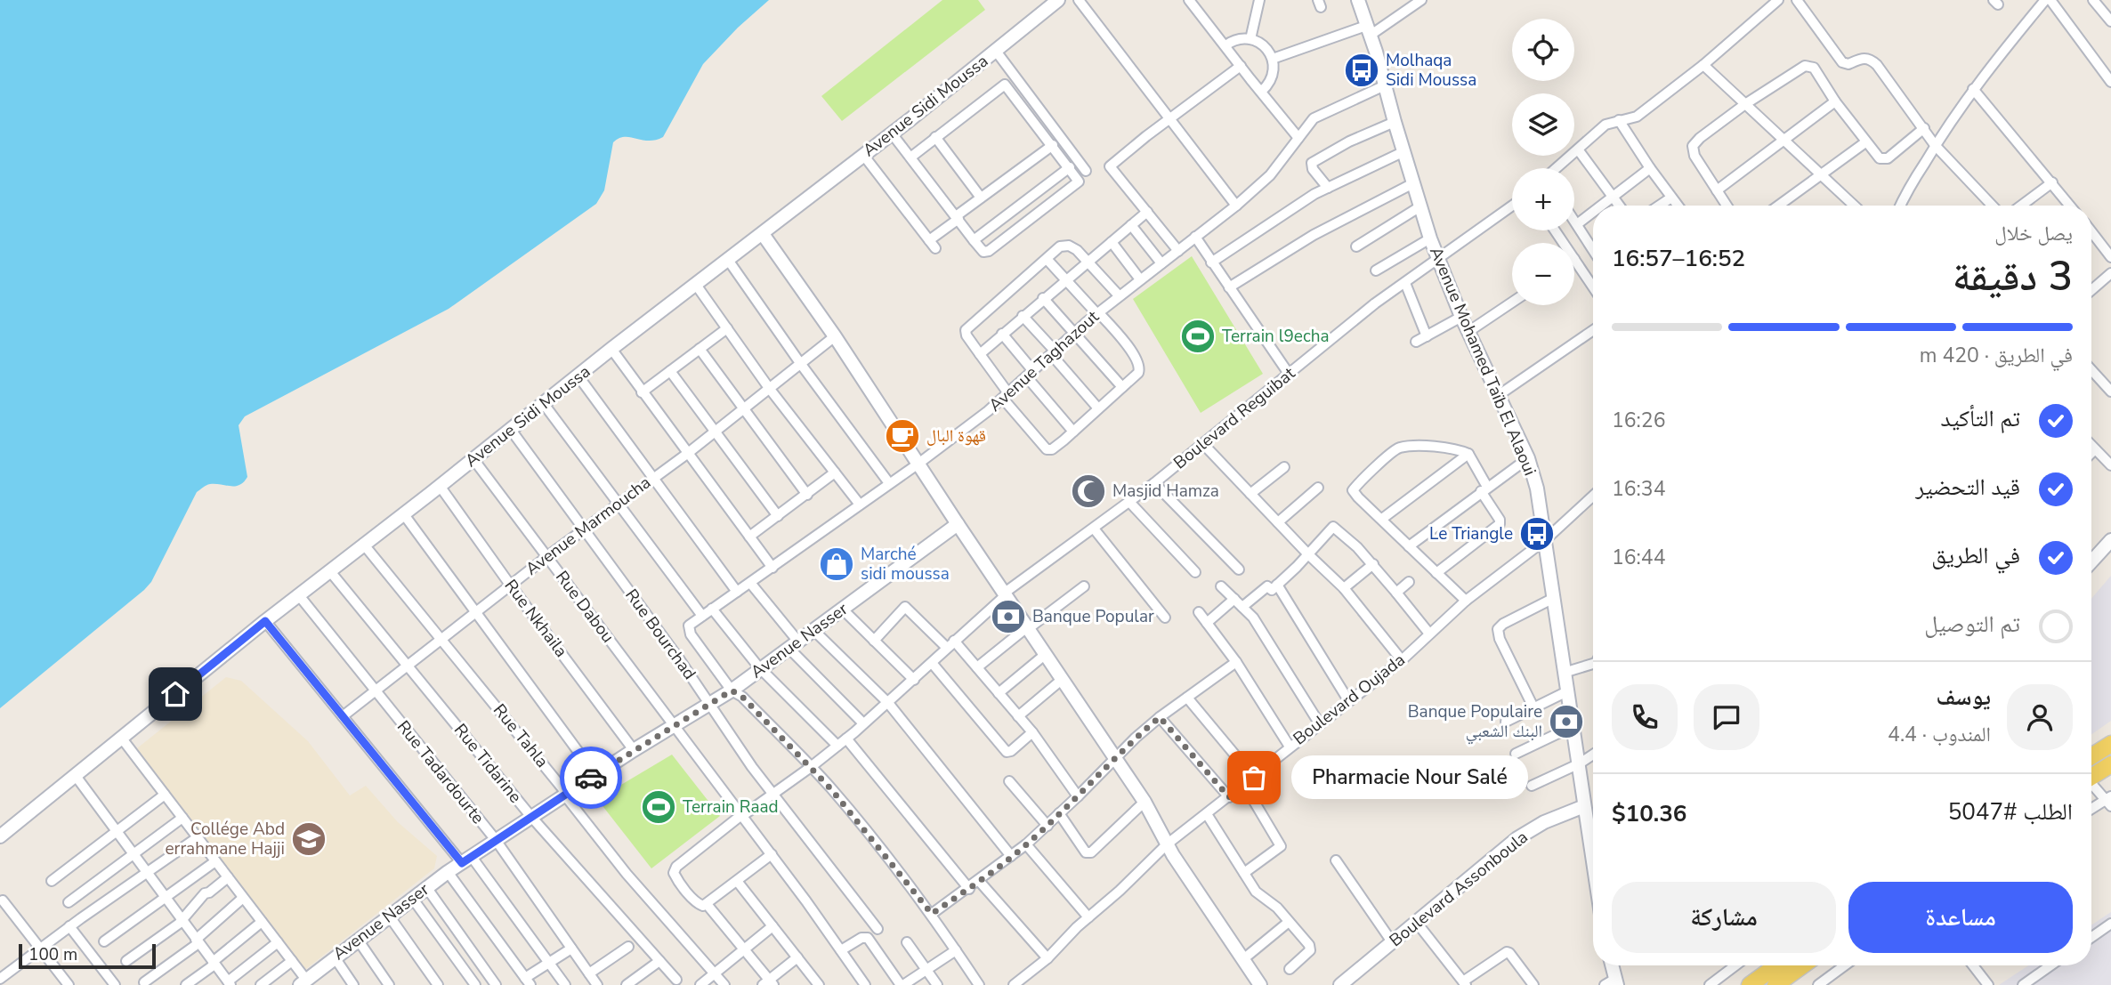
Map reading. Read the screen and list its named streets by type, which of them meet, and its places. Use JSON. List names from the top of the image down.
{
  "streets": {
    "street": [
      "Avenue Sidi Moussa",
      "Avenue Taghazout",
      "Avenue Mohamed Taïb El Alaoui",
      "Boulevard Reguibat",
      "Avenue Marmoucha",
      "Rue Dabou",
      "Rue Nkhaila",
      "Rue Bourchad",
      "Avenue Nasser",
      "Boulevard Oujada",
      "Rue Tahla",
      "Rue Tidarine",
      "Rue Tadardourte",
      "Boulevard Assonboula"
    ]
  },
  "crossings": [
    ["Avenue Sidi Moussa", "Rue Dabou"],
    ["Avenue Sidi Moussa", "Rue Nkhaila"],
    ["Avenue Sidi Moussa", "Rue Bourchad"],
    ["Avenue Sidi Moussa", "Rue Tahla"],
    ["Avenue Sidi Moussa", "Rue Tidarine"],
    ["Avenue Sidi Moussa", "Rue Tadardourte"],
    ["Avenue Taghazout", "Avenue Mohamed Taïb El Alaoui"],
    ["Avenue Taghazout", "Avenue Nasser"],
    ["Avenue Mohamed Taïb El Alaoui", "Boulevard Reguibat"],
    ["Avenue Mohamed Taïb El Alaoui", "Boulevard Oujada"],
    ["Avenue Mohamed Taïb El Alaoui", "Boulevard Assonboula"],
    ["Boulevard Reguibat", "Rue Dabou"],
    ["Boulevard Reguibat", "Rue Bourchad"],
    ["Avenue Marmoucha", "Rue Dabou"],
    ["Avenue Marmoucha", "Rue Nkhaila"],
    ["Avenue Marmoucha", "Rue Bourchad"],
    ["Avenue Marmoucha", "Rue Tahla"],
    ["Avenue Marmoucha", "Rue Tidarine"],
    ["Avenue Marmoucha", "Rue Tadardourte"],
    ["Rue Dabou", "Avenue Nasser"],
    ["Rue Nkhaila", "Avenue Nasser"],
    ["Rue Bourchad", "Avenue Nasser"],
    ["Avenue Nasser", "Rue Tahla"],
    ["Avenue Nasser", "Rue Tidarine"],
    ["Avenue Nasser", "Rue Tadardourte"]
  ],
  "places": {
    "bus stop": ["Molhaqa Sidi Moussa", "Le Triangle"],
    "sports": ["Terrain l9echa", "Terrain Raad"],
    "cafe": ["قهوة البال"],
    "mosque": ["Masjid Hamza"],
    "shop": ["Marché sidi moussa"],
    "bank": ["Banque Popular", "Banque Populaire البنك الشعبي"],
    "other": ["Pharmacie Nour Salé"],
    "school or university": ["Collége Abd errahmane Hajji"]
  },
  "scale_bar": "100 m",
  "page": {
    "map_buttons": ["+", "−"],
    "heading": ["3 دقيقة", "يصل خلال", "16:52–16:57"],
    "panel": [
      "يوسف",
      "المندوب · 4.4",
      "الطلب #5047",
      "$10.36"
    ],
    "bar": "في الطريق · 420 m",
    "list": [
      ["تم التأكيد", "16:26"],
      ["قيد التحضير", "16:34"],
      ["في الطريق", "16:44"],
      "تم التوصيل"
    ],
    "bubble": "Pharmacie Nour Salé",
    "buttons": ["مساعدة", "مشاركة"],
    "scale": "100 m"
  }
}
